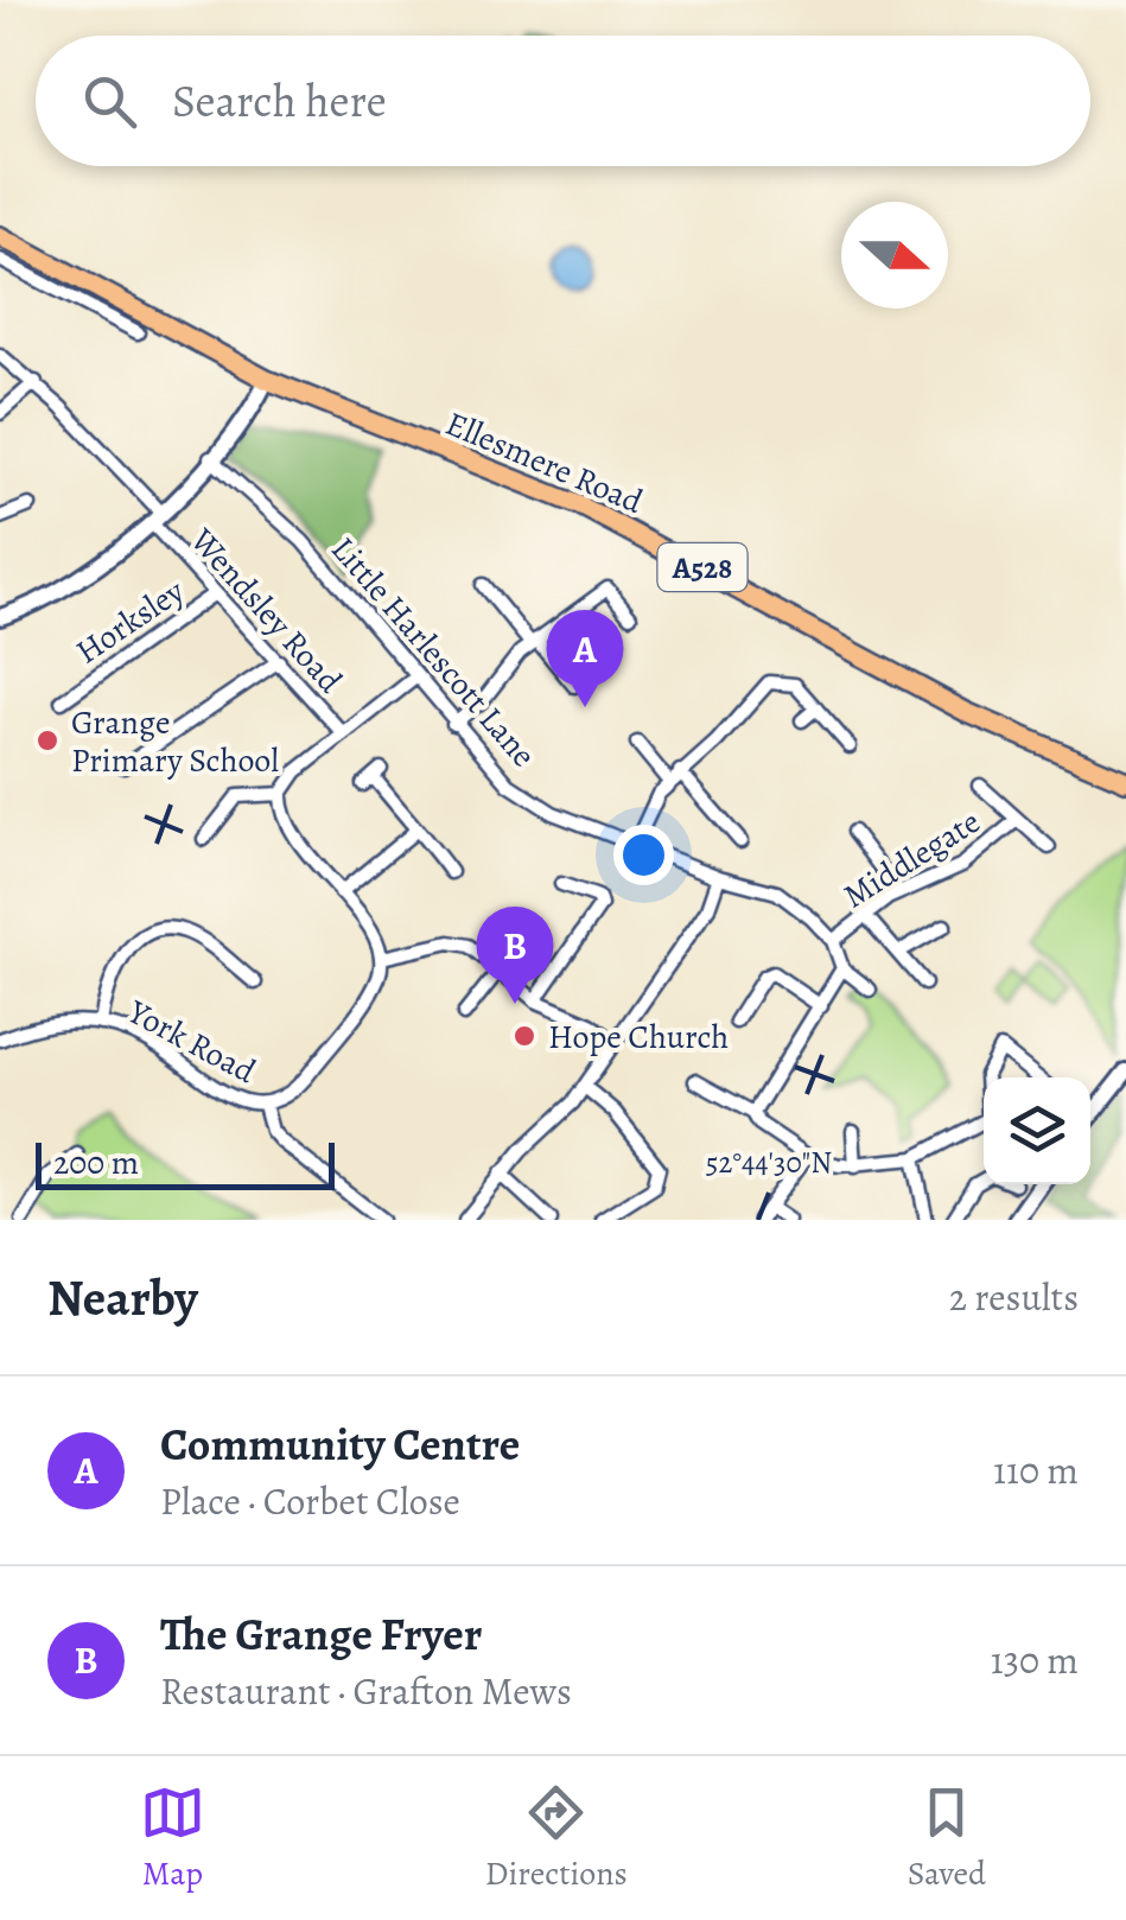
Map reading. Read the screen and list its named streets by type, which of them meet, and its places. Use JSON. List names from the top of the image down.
{
  "streets": {
    "main road": ["Ellesmere Road", "A528"],
    "street": [
      "Wendsley Road",
      "Horksley",
      "Little Harlescott Lane",
      "Middlegate",
      "York Road"
    ]
  },
  "crossings": [
    ["Wendsley Road", "Horksley"],
    ["Little Harlescott Lane", "Middlegate"]
  ],
  "places": ["Grange Primary School", "Hope Church"],
  "scale_bar": "200 m",
  "north": "right",
  "page": {
    "search": "Search here",
    "pins": ["A", "B"],
    "scale": "200 m",
    "heading": ["Nearby", "2 results"],
    "list": [
      {
        "mark": "A",
        "name": "Community Centre",
        "note": "Place · Corbet Close",
        "value": "110 m"
      },
      {
        "mark": "B",
        "name": "The Grange Fryer",
        "note": "Restaurant · Grafton Mews",
        "value": "130 m"
      }
    ],
    "nav": ["Map", "Directions", "Saved"]
  },
  "coordinates": ["52°44'30\"N"]
}
